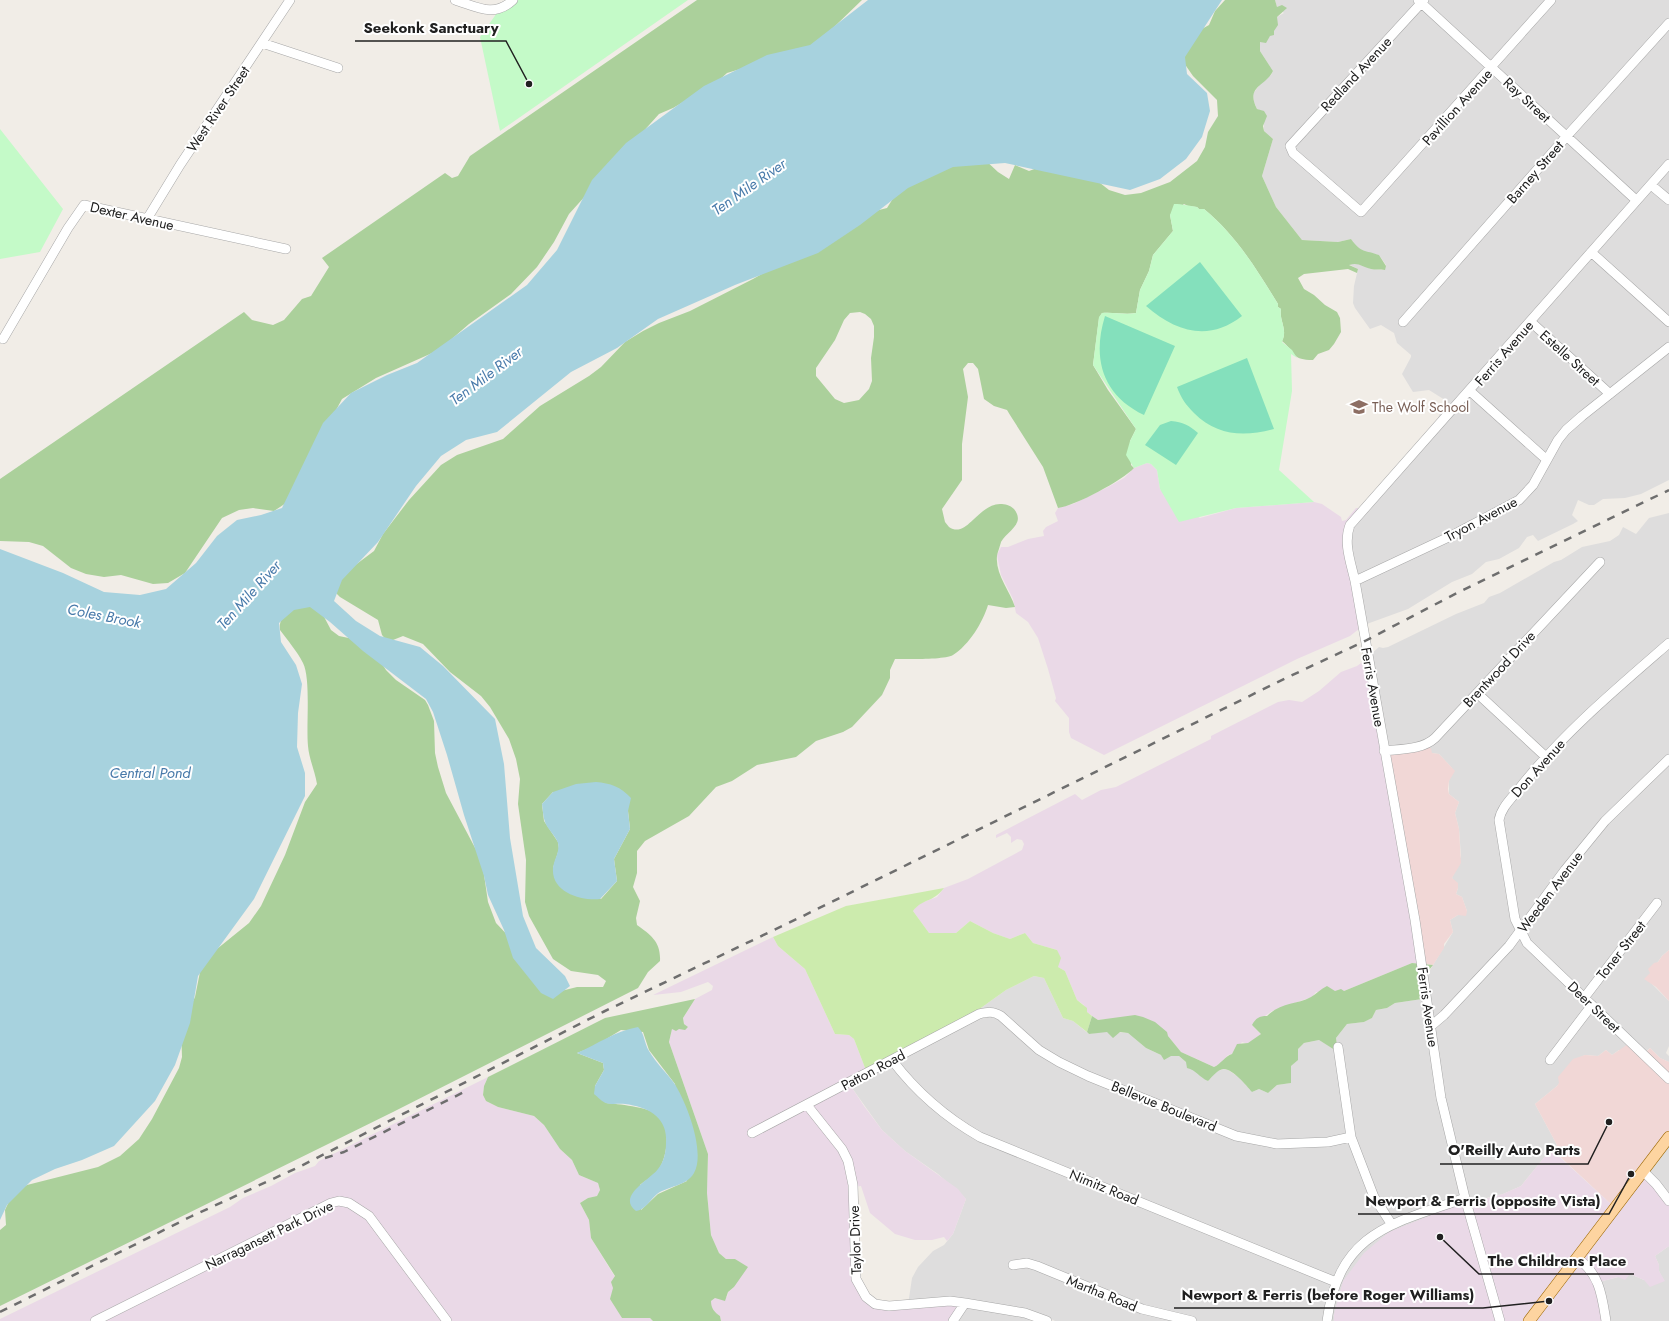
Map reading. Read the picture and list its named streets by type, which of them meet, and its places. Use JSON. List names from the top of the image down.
{
  "streets": {
    "street": [
      "Redland Avenue",
      "Ray Street",
      "Pavillion Avenue",
      "West River Street",
      "Barney Street",
      "Dexter Avenue",
      "Ferris Avenue",
      "Estelle Street",
      "Tryon Avenue",
      "Brentwood Drive",
      "Don Avenue",
      "Weeden Avenue",
      "Toner Street",
      "Deer Street",
      "Patton Road",
      "Bellevue Boulevard",
      "Nimitz Road",
      "Narragansett Park Drive",
      "Taylor Drive",
      "Martha Road"
    ]
  },
  "crossings": [
    ["Redland Avenue", "Ray Street"],
    ["Redland Avenue", "Pavillion Avenue"],
    ["Ray Street", "Pavillion Avenue"],
    ["Ray Street", "Barney Street"],
    ["Ray Street", "Ferris Avenue"],
    ["West River Street", "Dexter Avenue"],
    ["Ferris Avenue", "Estelle Street"],
    ["Ferris Avenue", "Tryon Avenue"],
    ["Ferris Avenue", "Brentwood Drive"],
    ["Ferris Avenue", "Weeden Avenue"],
    ["Estelle Street", "Tryon Avenue"],
    ["Don Avenue", "Weeden Avenue"],
    ["Don Avenue", "Deer Street"],
    ["Weeden Avenue", "Deer Street"],
    ["Toner Street", "Deer Street"],
    ["Patton Road", "Bellevue Boulevard"],
    ["Patton Road", "Nimitz Road"],
    ["Patton Road", "Taylor Drive"]
  ],
  "water": ["Ten Mile River", "Coles Brook", "Central Pond"],
  "places": {
    "other": [
      "Seekonk Sanctuary",
      "O'Reilly Auto Parts",
      "Newport & Ferris (opposite Vista)",
      "The Childrens Place",
      "Newport & Ferris (before Roger Williams)"
    ],
    "school or university": ["The Wolf School"]
  }
}
